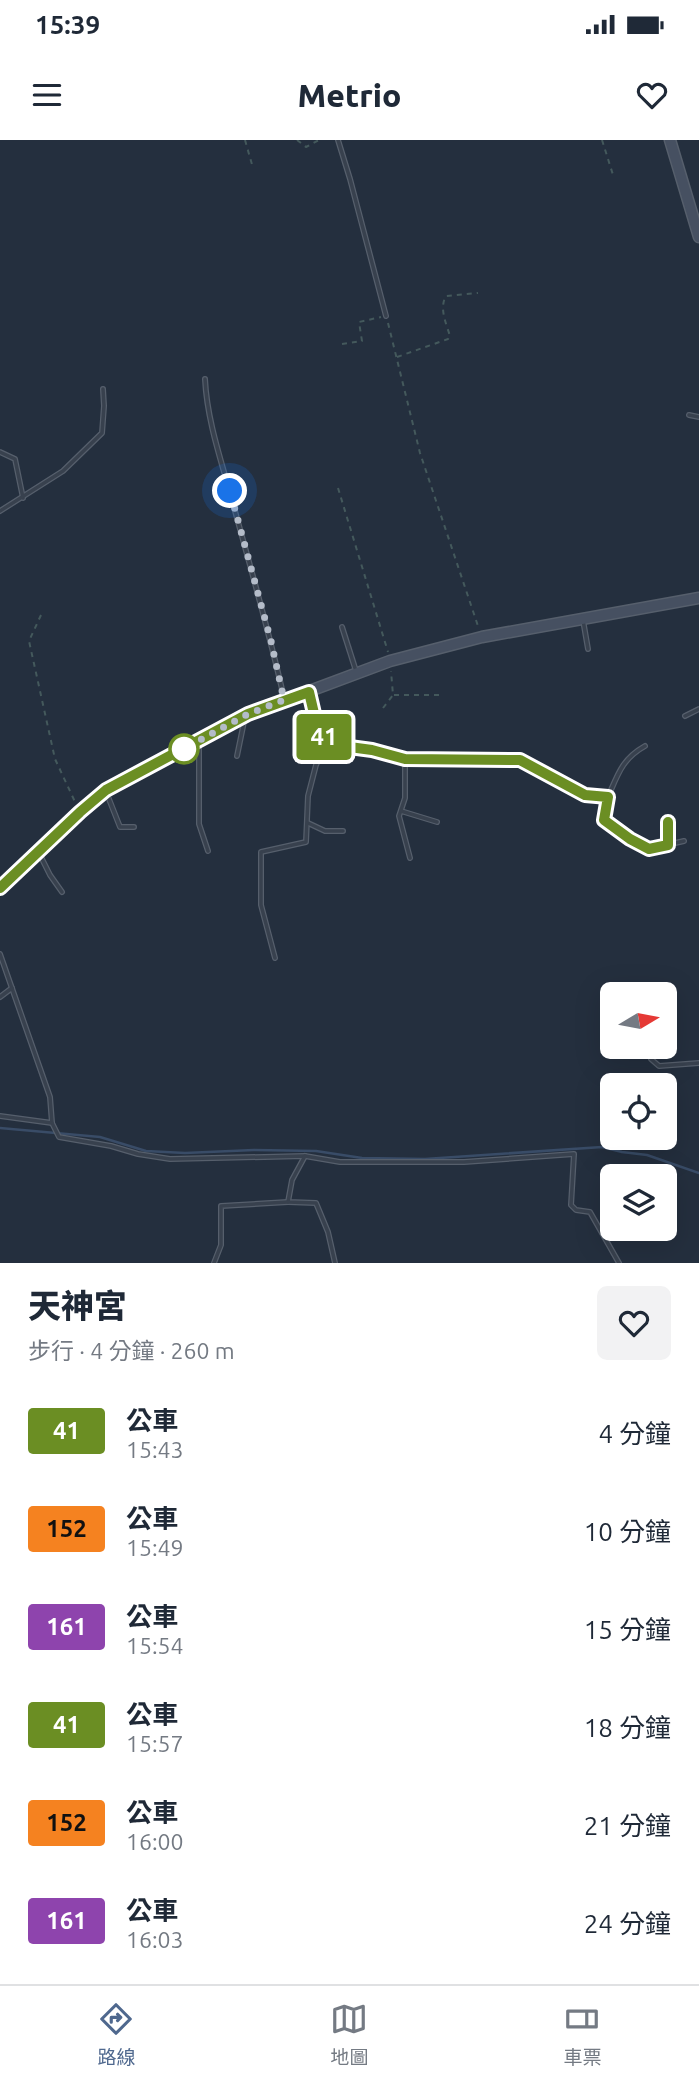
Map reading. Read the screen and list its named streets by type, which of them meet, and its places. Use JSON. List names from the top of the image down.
{
  "lines": ["bus line 41"],
  "north": "right",
  "page": {
    "status": "15:39",
    "header": "Metrio",
    "on_map": "41",
    "heading": ["天神宮", "步行 · 4 分鐘 · 260 m"],
    "list": [
      {
        "mark": "41",
        "name": "公車",
        "note": "15:43",
        "value": "4 分鐘"
      },
      {
        "mark": "152",
        "name": "公車",
        "note": "15:49",
        "value": "10 分鐘"
      },
      {
        "mark": "161",
        "name": "公車",
        "note": "15:54",
        "value": "15 分鐘"
      },
      {
        "mark": "41",
        "name": "公車",
        "note": "15:57",
        "value": "18 分鐘"
      },
      {
        "mark": "152",
        "name": "公車",
        "note": "16:00",
        "value": "21 分鐘"
      },
      {
        "mark": "161",
        "name": "公車",
        "note": "16:03",
        "value": "24 分鐘"
      }
    ],
    "tabs": ["路線", "地圖", "車票"]
  }
}
